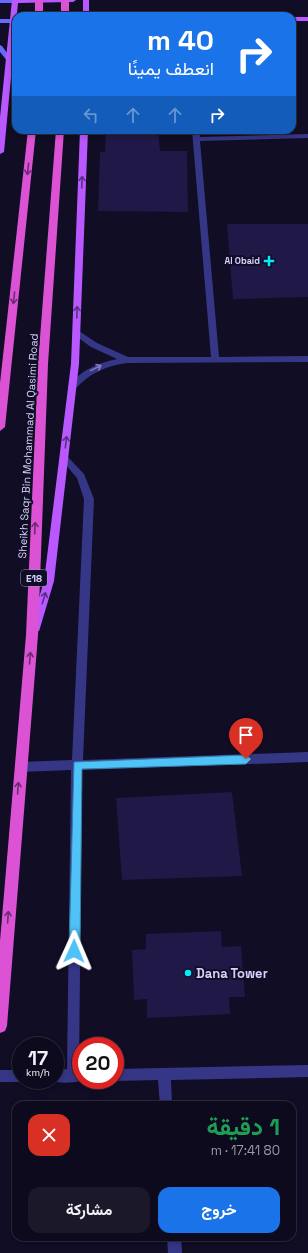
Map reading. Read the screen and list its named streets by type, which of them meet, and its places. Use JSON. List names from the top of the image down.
{
  "streets": {
    "highway": ["Sheikh Saqr Bin Mohammad Al Qasimi Road", "E18"]
  },
  "places": {
    "health": ["Al Obaid"],
    "other": ["Dana Tower"]
  },
  "page": {
    "turn": ["40 m", "انعطف يمينًا"],
    "speed": "17 km/h",
    "limit": "20",
    "heading": ["1 دقيقة", "80 m · 17:41"],
    "buttons": ["خروج", "مشاركة"]
  }
}
